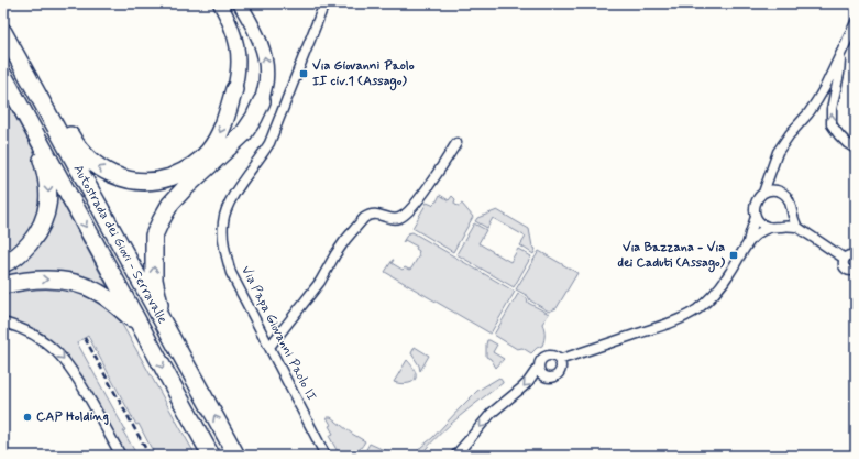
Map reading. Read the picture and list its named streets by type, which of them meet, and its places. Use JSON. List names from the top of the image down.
{
  "streets": {
    "highway": ["Autostrada dei Giovi - Serravalle"],
    "street": ["Via Papa Giovanni Paolo II"]
  },
  "places": {
    "transit": ["Via Giovanni Paolo II civ.1 (Assago)", "Via Bazzana - Via dei Caduti (Assago)"],
    "other": ["CAP Holding"]
  }
}
